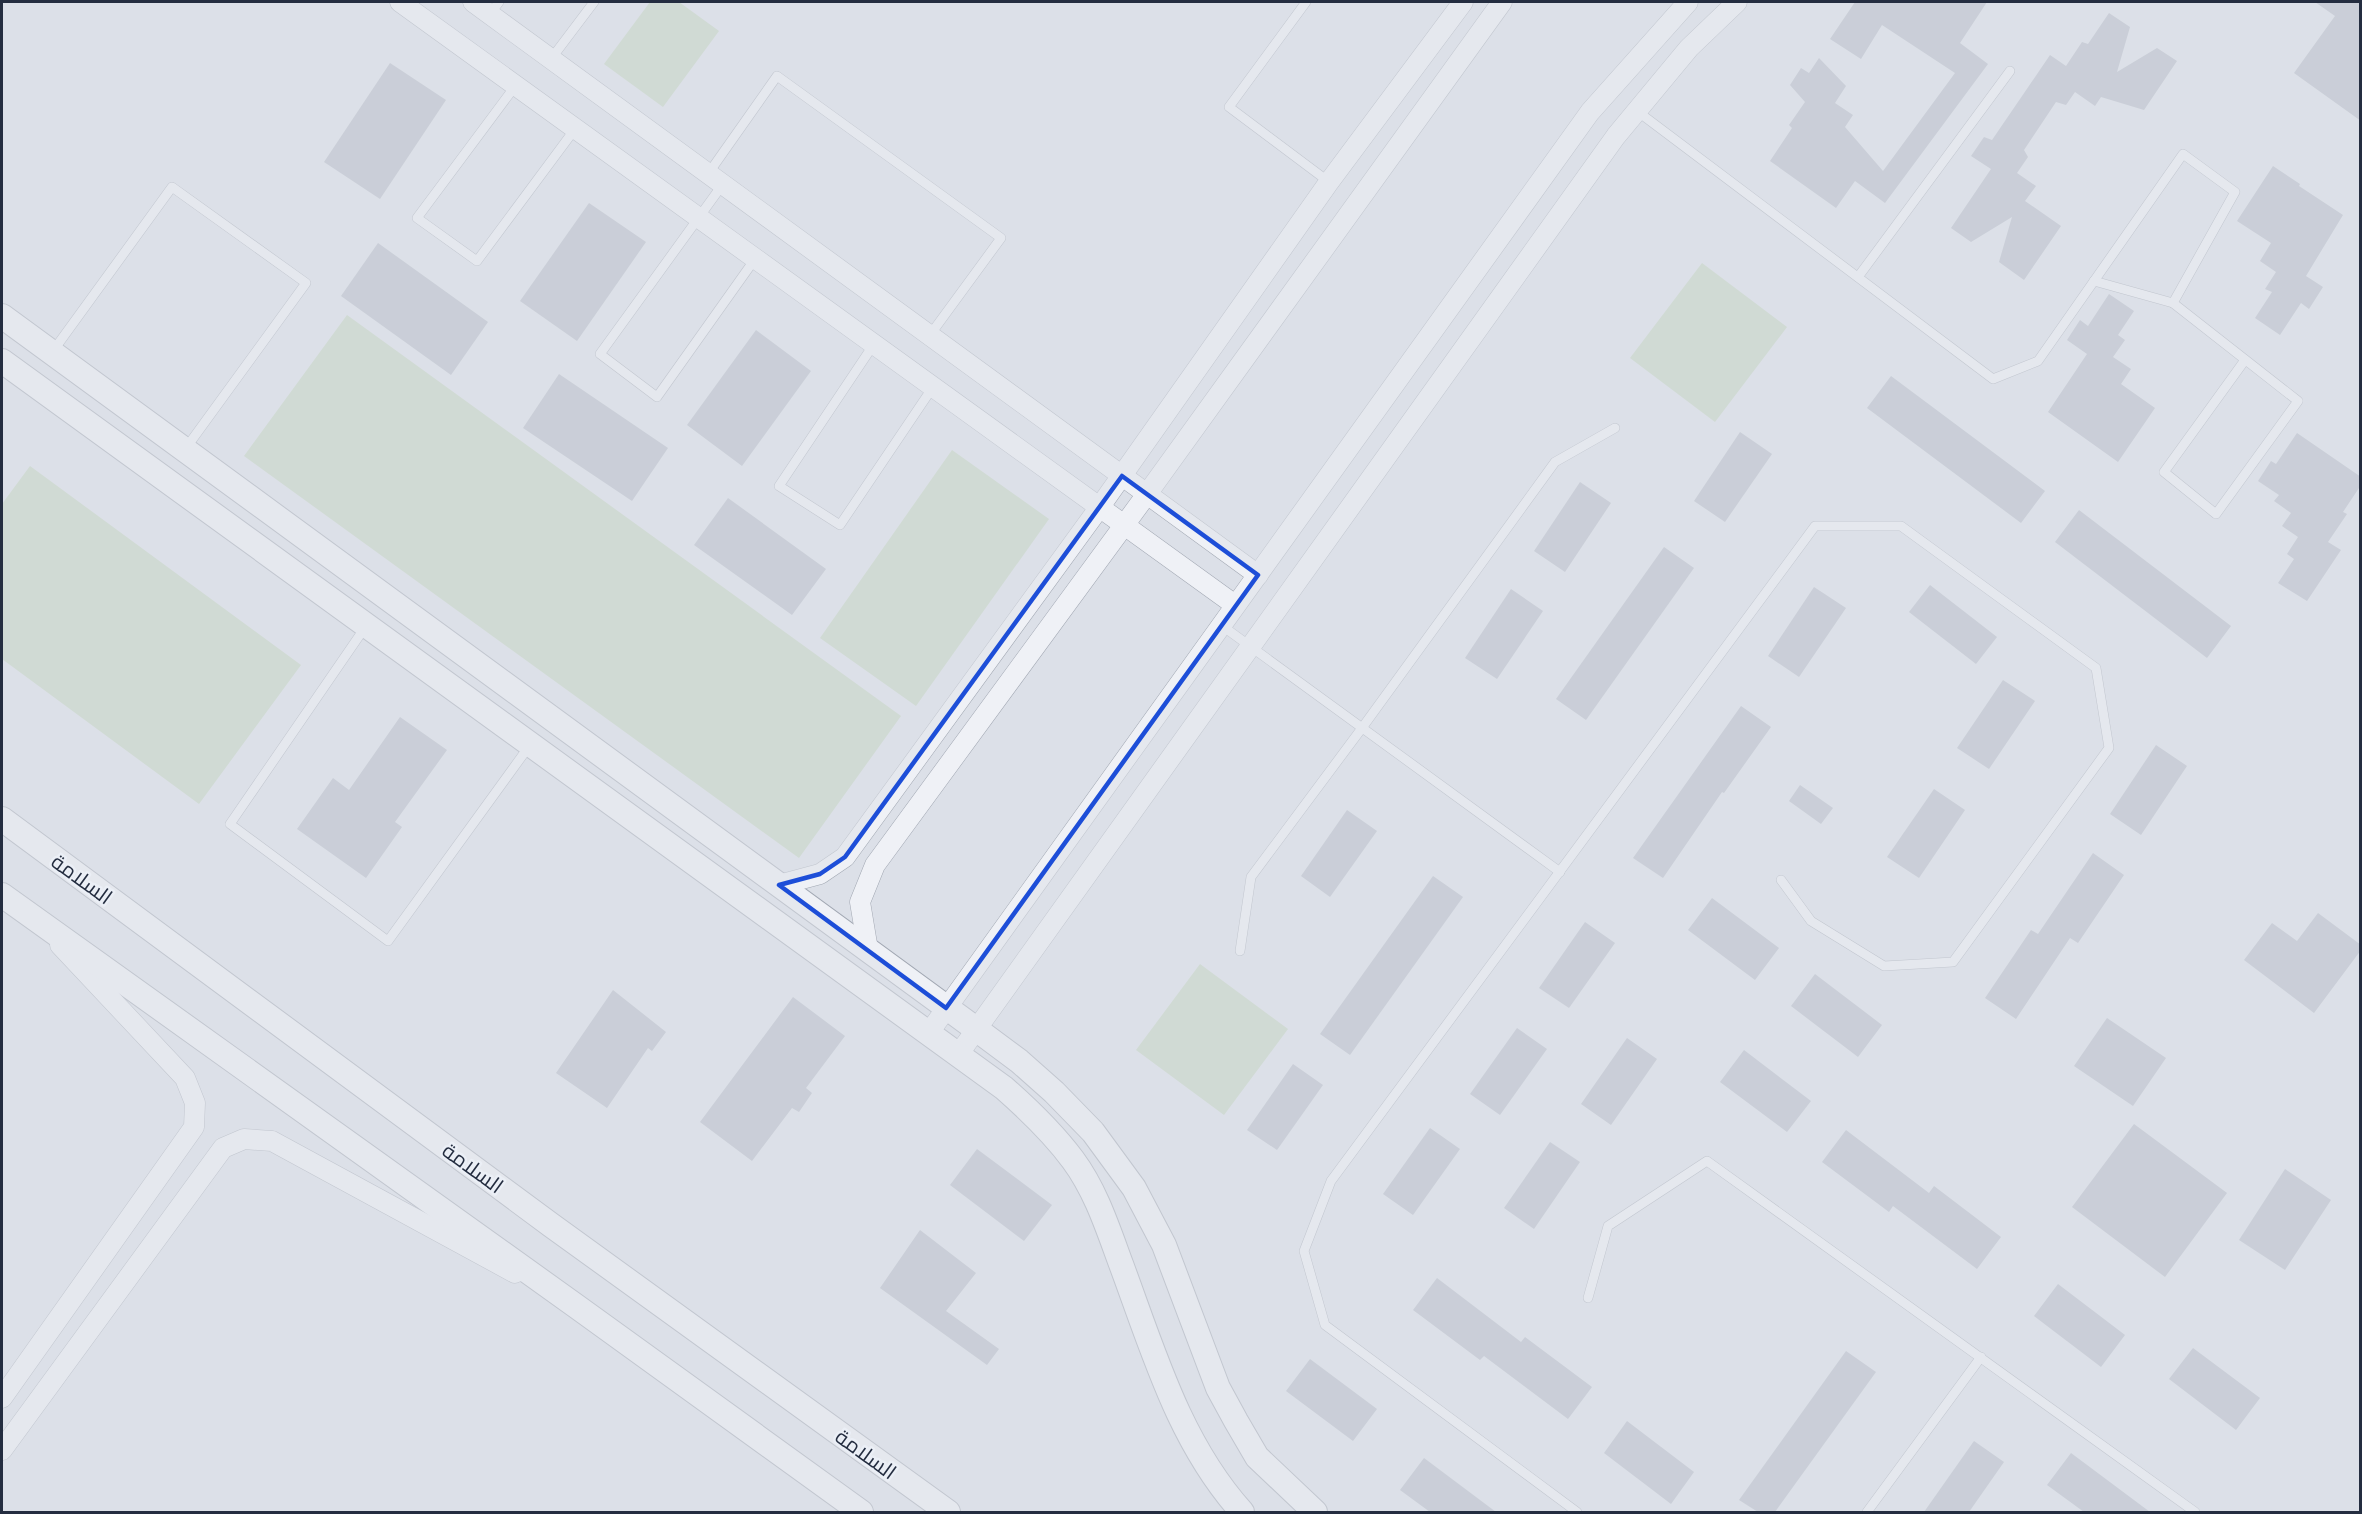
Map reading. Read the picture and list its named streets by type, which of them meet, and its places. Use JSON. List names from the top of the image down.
{
  "streets": {
    "street": ["السلامة"]
  }
}
